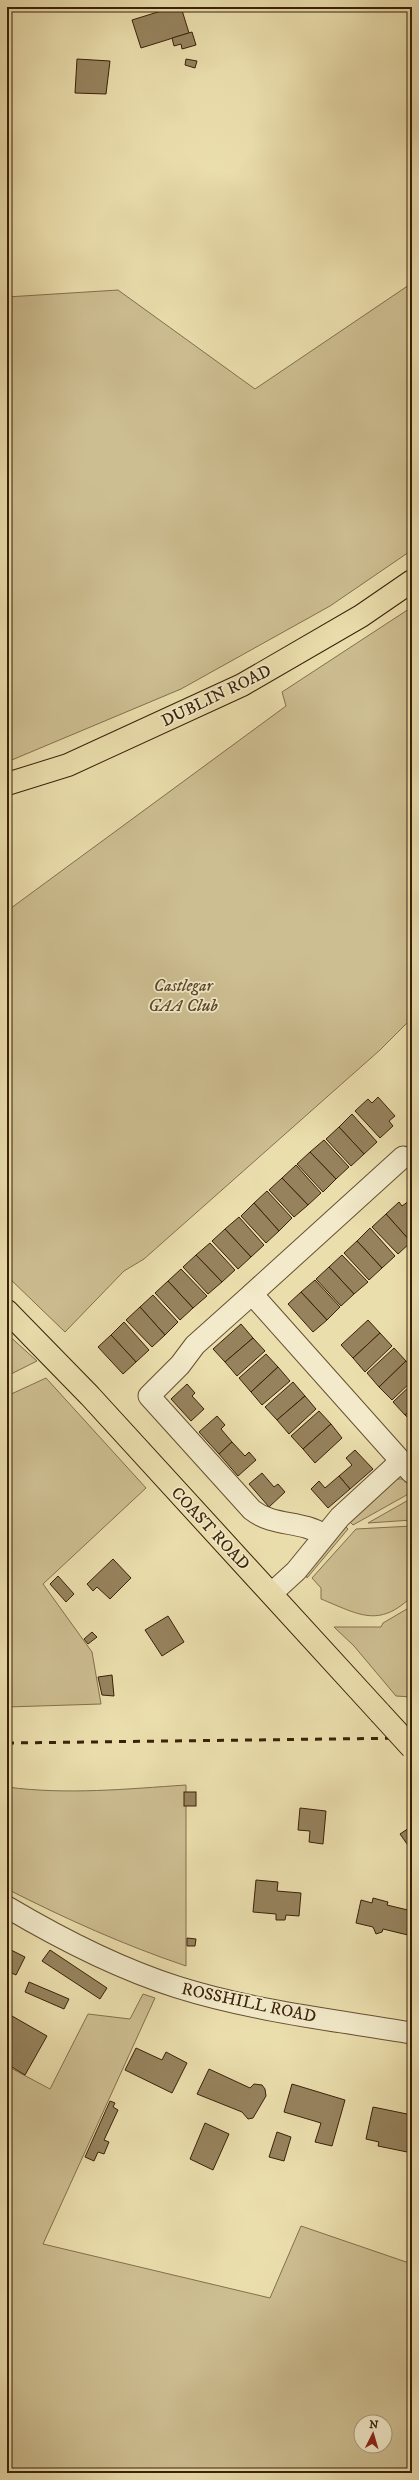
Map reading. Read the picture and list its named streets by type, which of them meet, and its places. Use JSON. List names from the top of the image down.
{
  "streets": {
    "main road": ["DUBLIN ROAD", "COAST ROAD"],
    "street": ["ROSSHILL ROAD"]
  },
  "parks": ["Castlegar GAA Club"],
  "north": "top"
}
